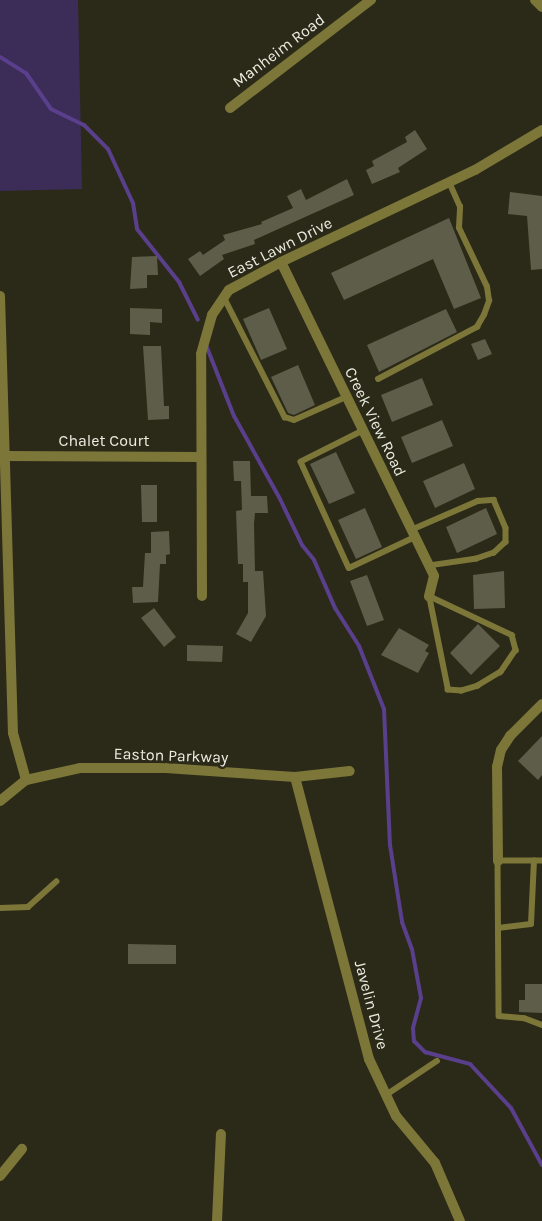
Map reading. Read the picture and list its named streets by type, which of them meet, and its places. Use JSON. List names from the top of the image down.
{
  "streets": {
    "street": [
      "Manheim Road",
      "East Lawn Drive",
      "Creek View Road",
      "Chalet Court",
      "Easton Parkway",
      "Javelin Drive"
    ]
  },
  "crossings": [
    ["East Lawn Drive", "Creek View Road"],
    ["East Lawn Drive", "Chalet Court"],
    ["Easton Parkway", "Javelin Drive"]
  ]
}
